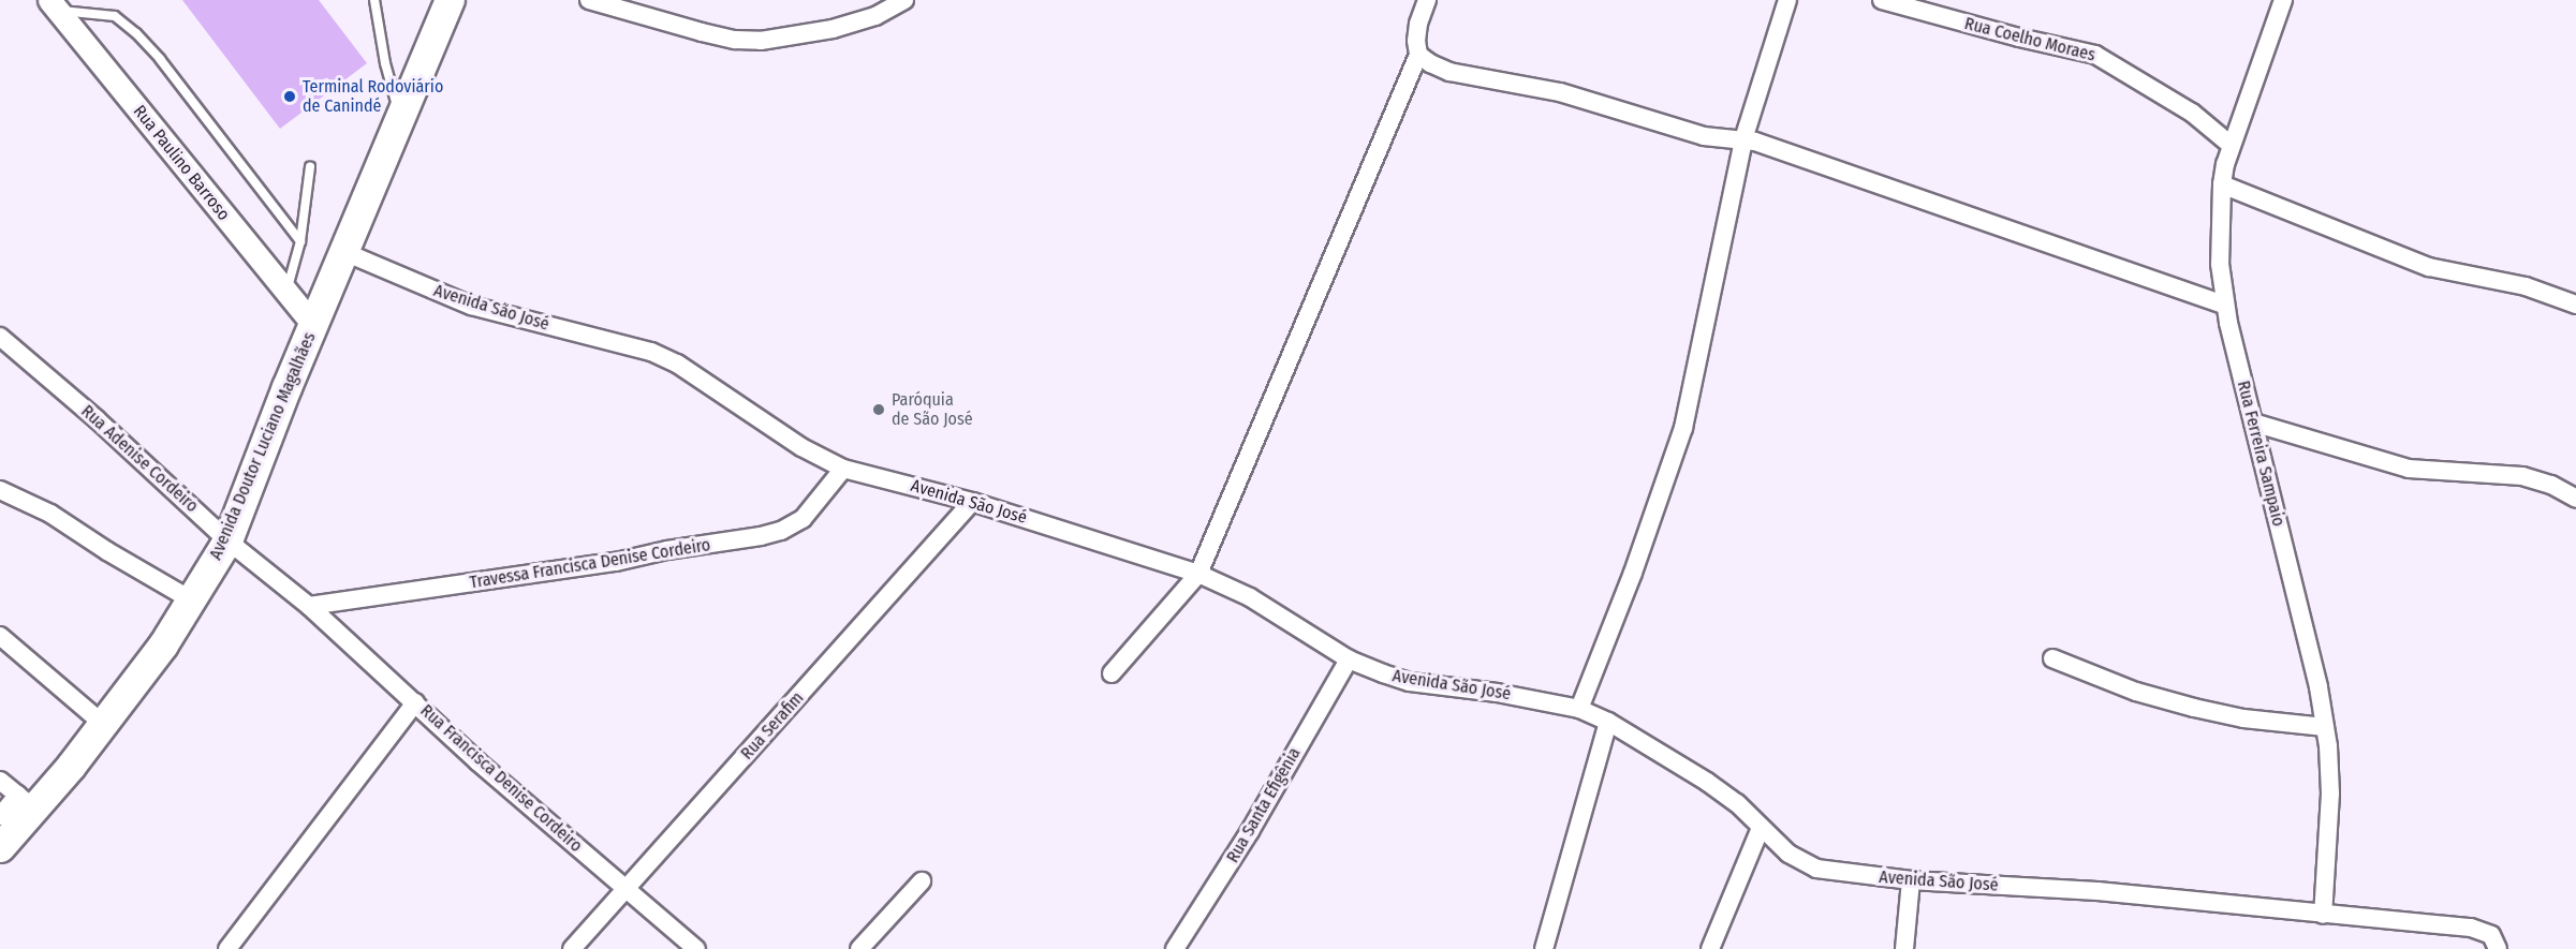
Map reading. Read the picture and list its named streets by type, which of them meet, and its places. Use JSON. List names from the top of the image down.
{
  "streets": {
    "main road": ["Avenida Doutor Luciano Magalhães"],
    "street": [
      "Rua Coelho Moraes",
      "Rua Paulino Barroso",
      "Avenida São José",
      "Rua Ferreira Sampaio",
      "Rua Adenise Cordeiro",
      "Travessa Francisca Denise Cordeiro",
      "Rua Serafim",
      "Rua Francisca Denise Cordeiro",
      "Rua Santa Efigênia"
    ]
  },
  "crossings": [
    ["Rua Coelho Moraes", "Rua Ferreira Sampaio"],
    ["Rua Paulino Barroso", "Avenida Doutor Luciano Magalhães"],
    ["Avenida São José", "Avenida Doutor Luciano Magalhães"],
    ["Avenida São José", "Rua Ferreira Sampaio"],
    ["Avenida São José", "Travessa Francisca Denise Cordeiro"],
    ["Avenida São José", "Rua Serafim"],
    ["Avenida São José", "Rua Santa Efigênia"],
    ["Avenida Doutor Luciano Magalhães", "Rua Adenise Cordeiro"],
    ["Rua Adenise Cordeiro", "Travessa Francisca Denise Cordeiro"],
    ["Rua Adenise Cordeiro", "Rua Francisca Denise Cordeiro"],
    ["Travessa Francisca Denise Cordeiro", "Rua Francisca Denise Cordeiro"],
    ["Rua Serafim", "Rua Francisca Denise Cordeiro"]
  ],
  "places": ["Terminal Rodoviário de Canindé", "Paróquia de São José"]
}
